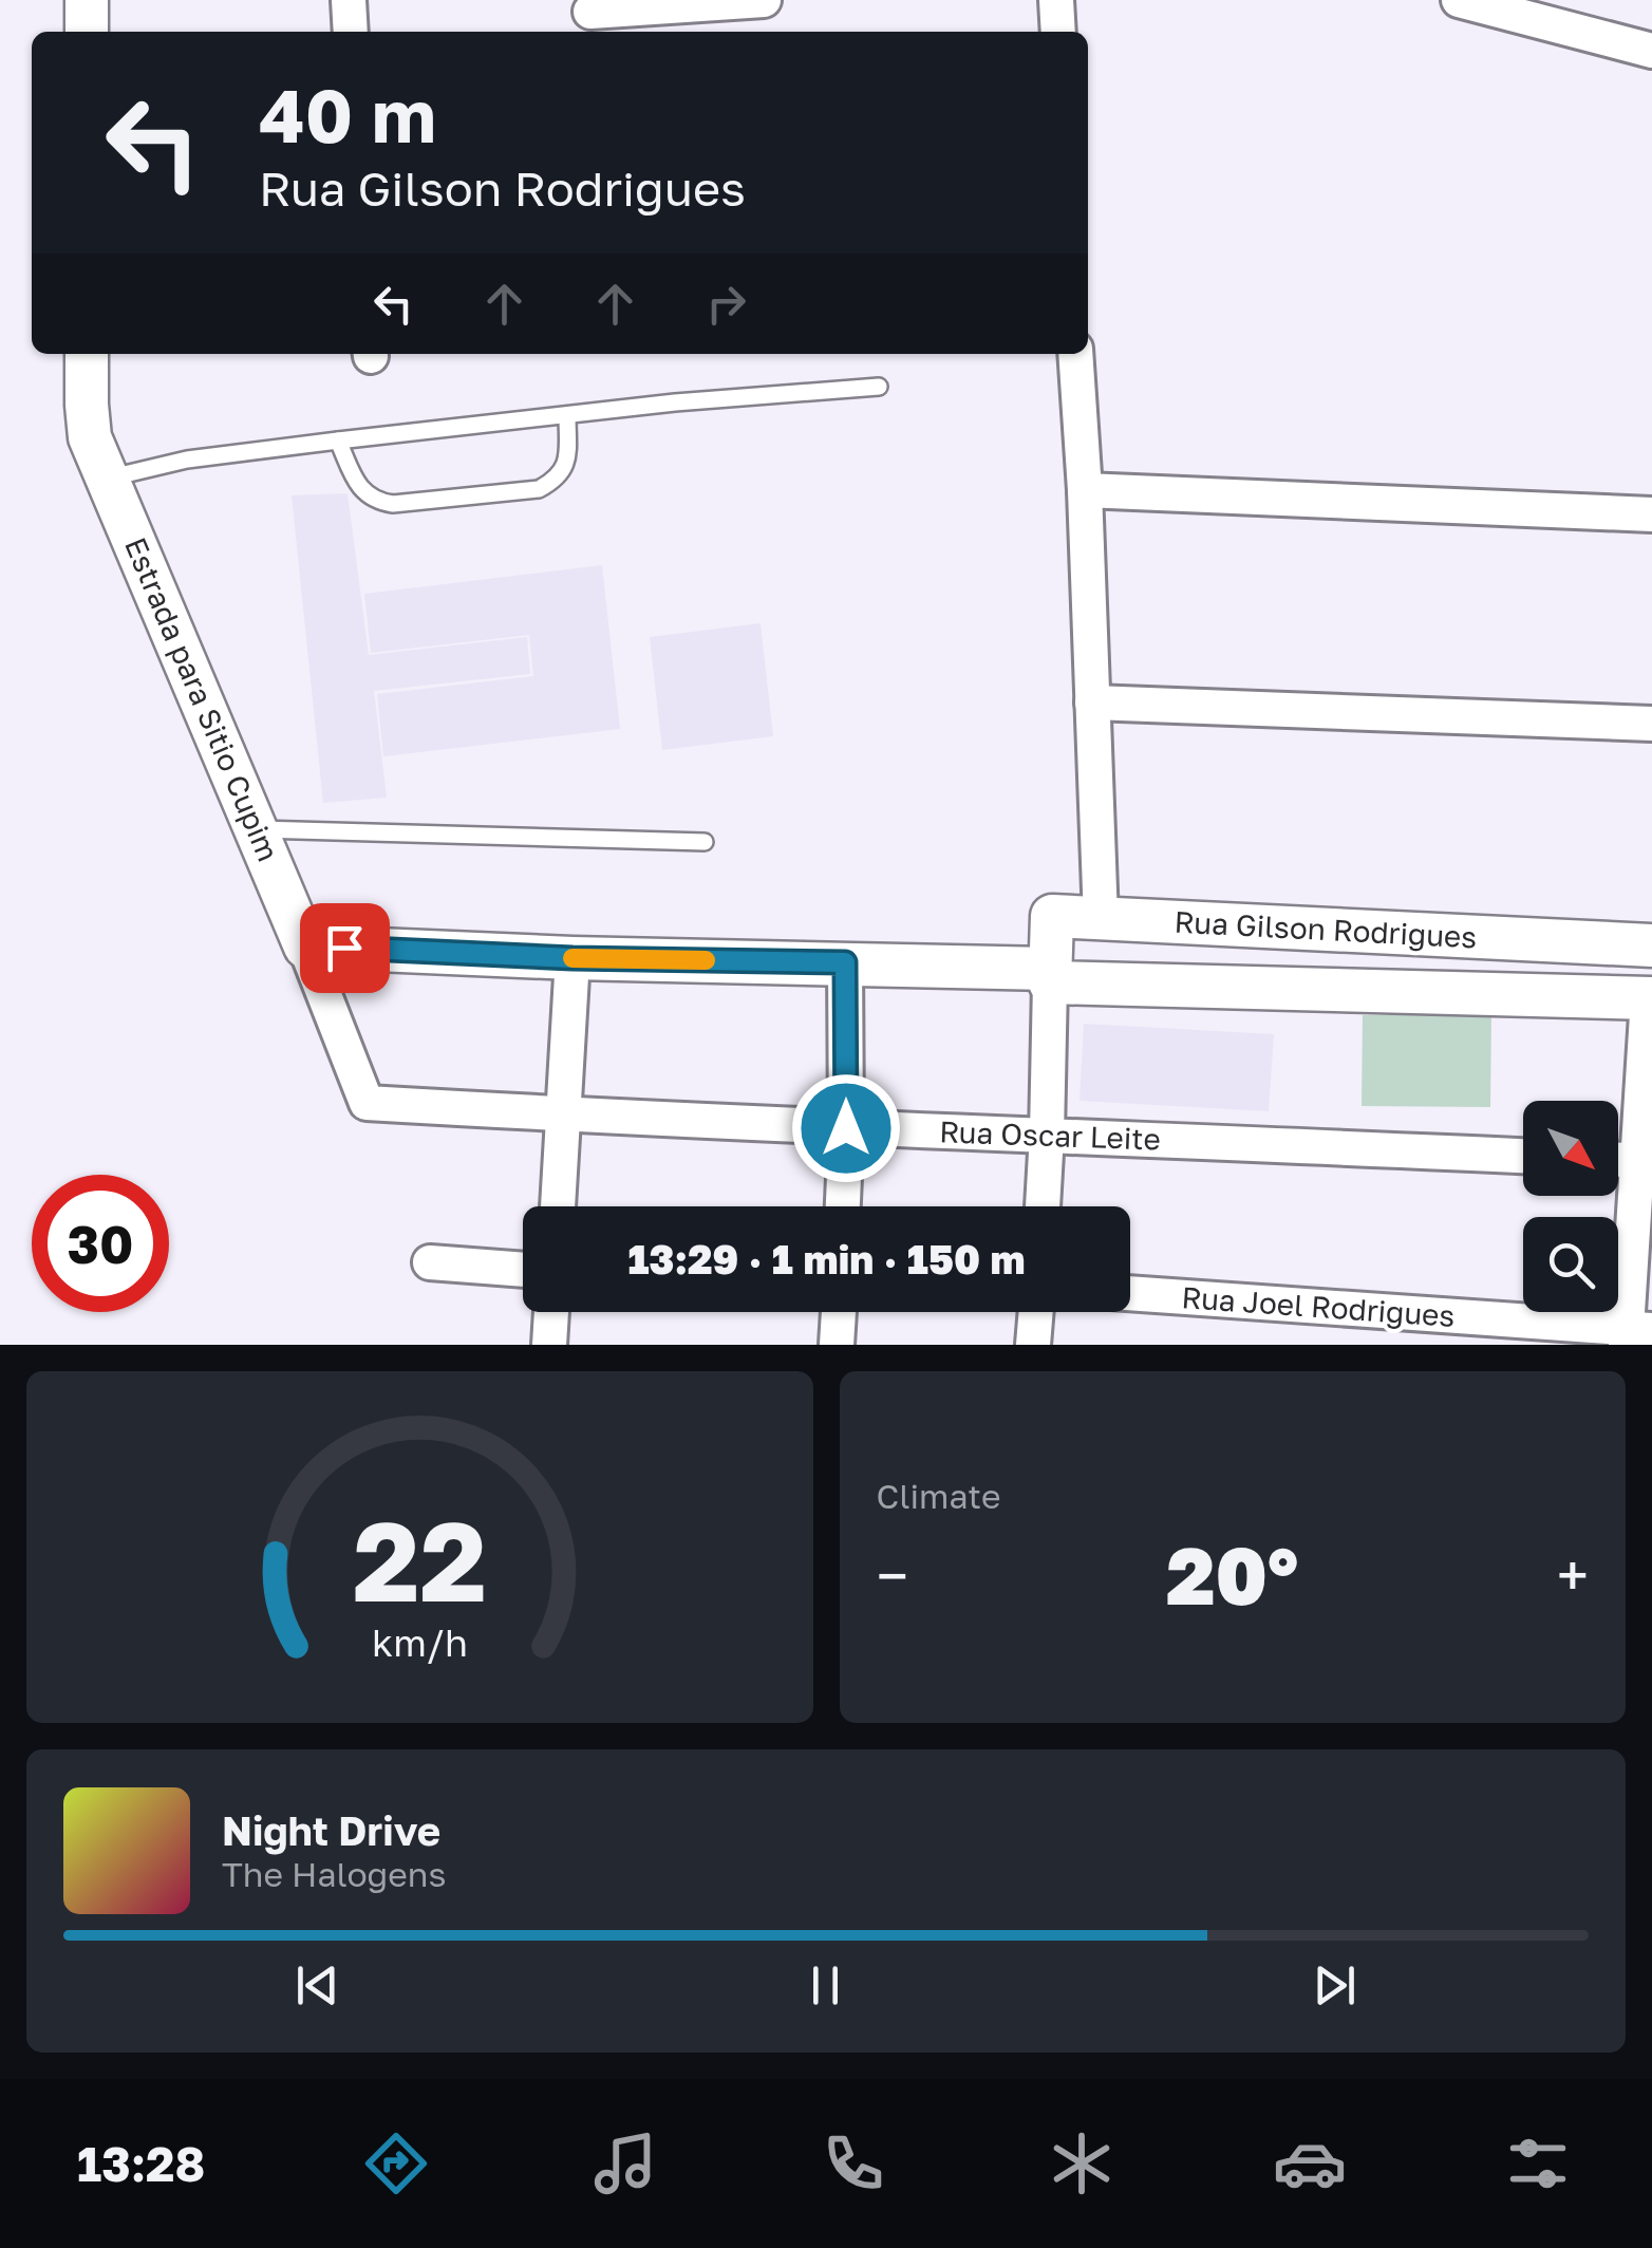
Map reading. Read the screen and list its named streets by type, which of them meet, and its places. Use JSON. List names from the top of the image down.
{
  "streets": {
    "street": [
      "Estrada para Sitio Cupim",
      "Rua Gilson Rodrigues",
      "Rua Oscar Leite",
      "Rua Joel Rodrigues"
    ]
  },
  "crossings": [
    ["Estrada para Sitio Cupim", "Rua Gilson Rodrigues"],
    ["Estrada para Sitio Cupim", "Rua Oscar Leite"]
  ],
  "north": "bottom right",
  "page": {
    "turn": ["40 m", "Rua Gilson Rodrigues"],
    "limit": "30",
    "trip": "13:29 · 1 min · 150 m",
    "tile": "Climate",
    "heat": ["−", "20°", "+"],
    "song": ["Night Drive", "The Halogens"],
    "tabs": "13:28",
    "gauge": ["22", "km/h"]
  }
}
